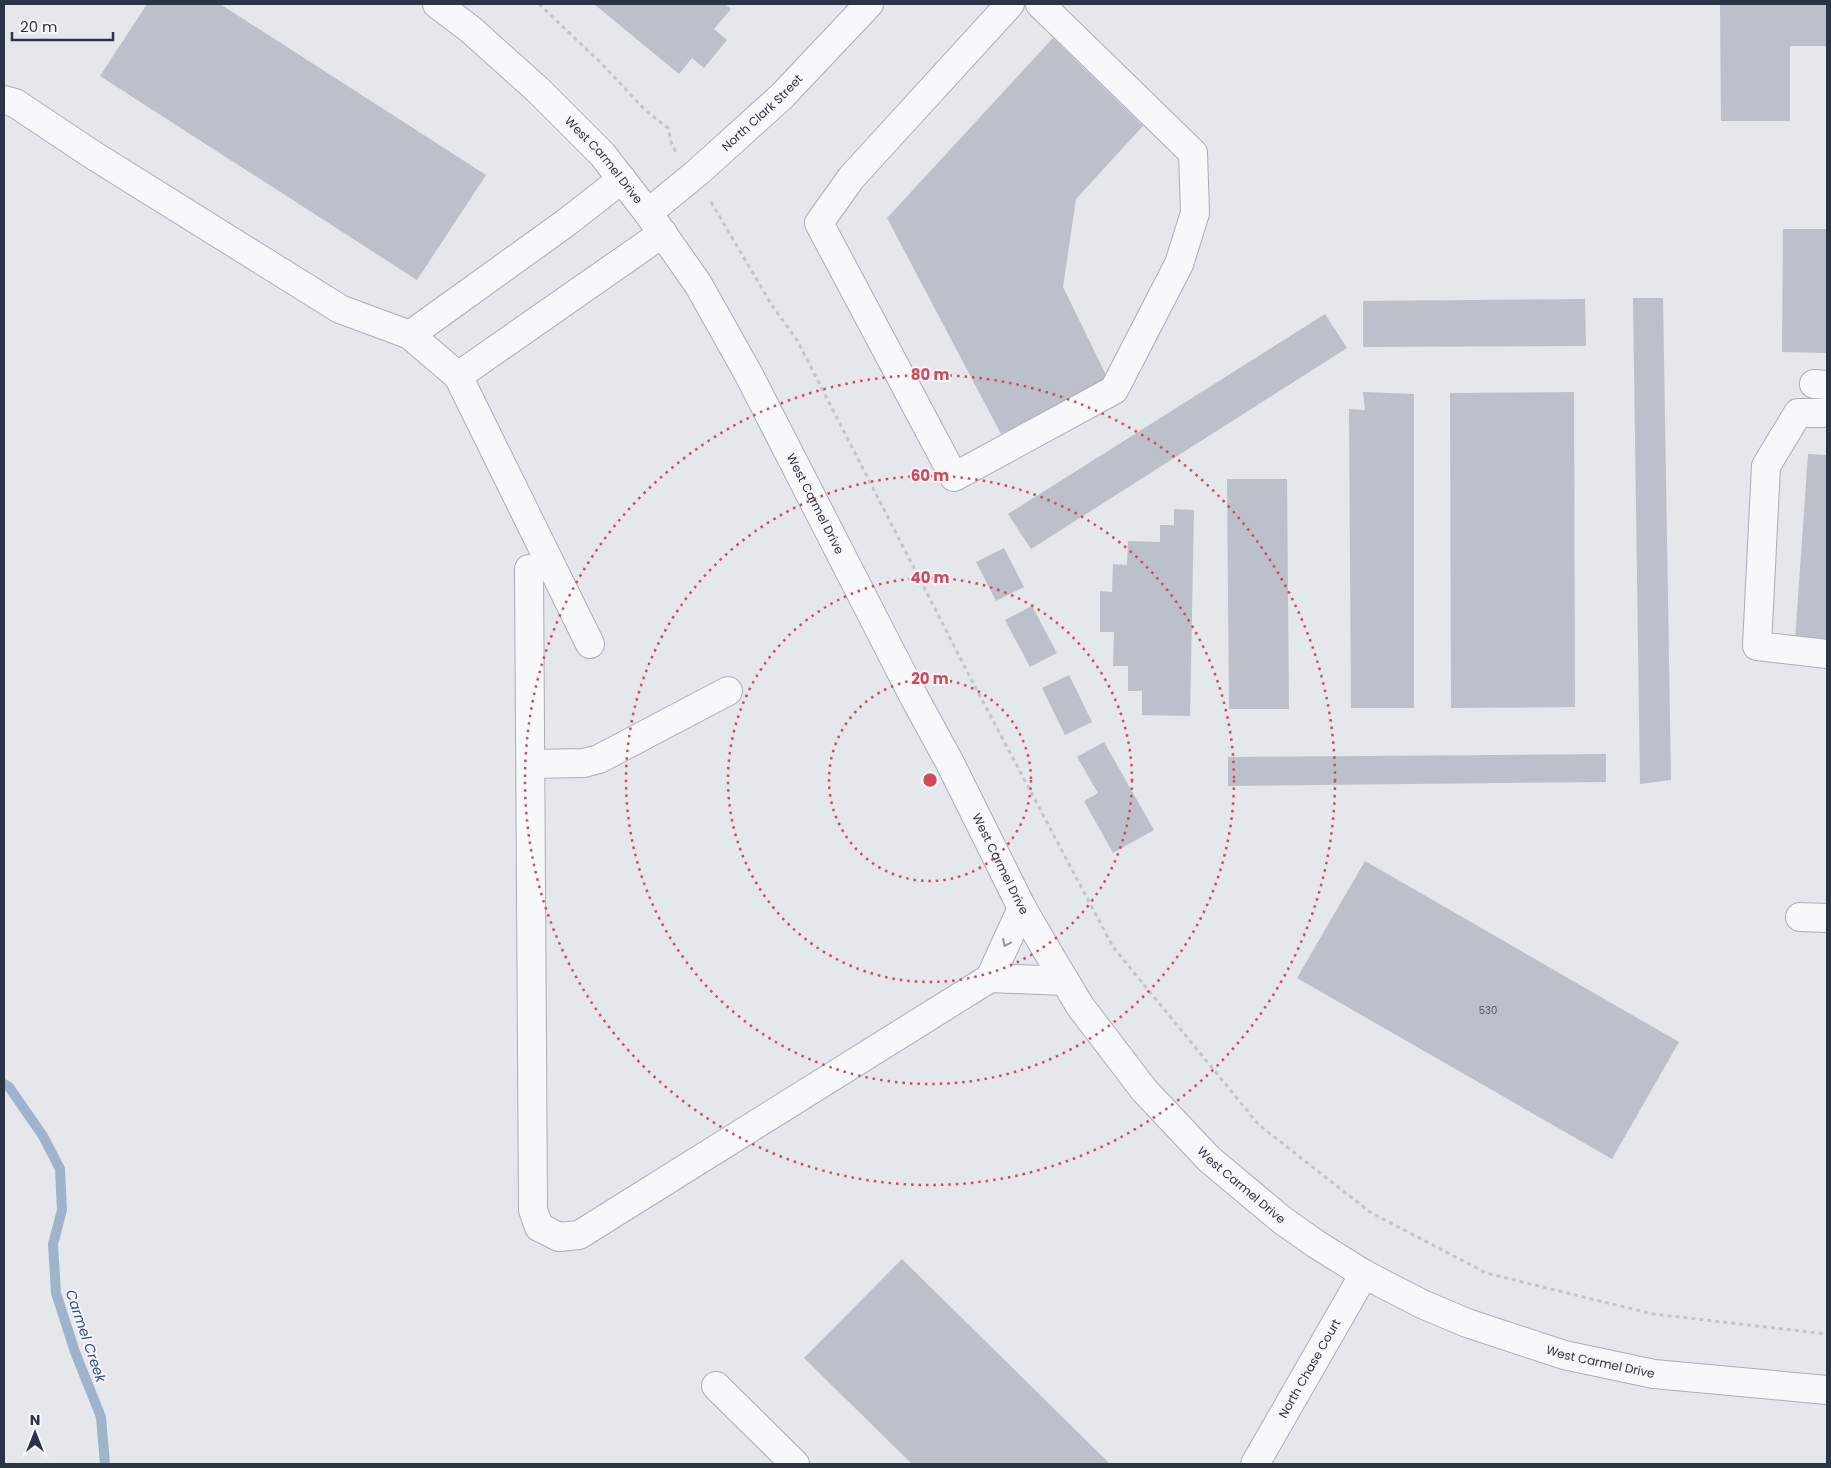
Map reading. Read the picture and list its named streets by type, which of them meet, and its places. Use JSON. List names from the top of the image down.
{
  "streets": {
    "street": ["North Clark Street", "West Carmel Drive", "North Chase Court"]
  },
  "crossings": [
    ["North Clark Street", "West Carmel Drive"],
    ["West Carmel Drive", "North Chase Court"]
  ],
  "water": ["Carmel Creek"],
  "house_numbers": ["530"],
  "scale_bar": "20 m",
  "north": "top",
  "rings": [
    "80 m",
    "60 m",
    "40 m",
    "20 m"
  ]
}
